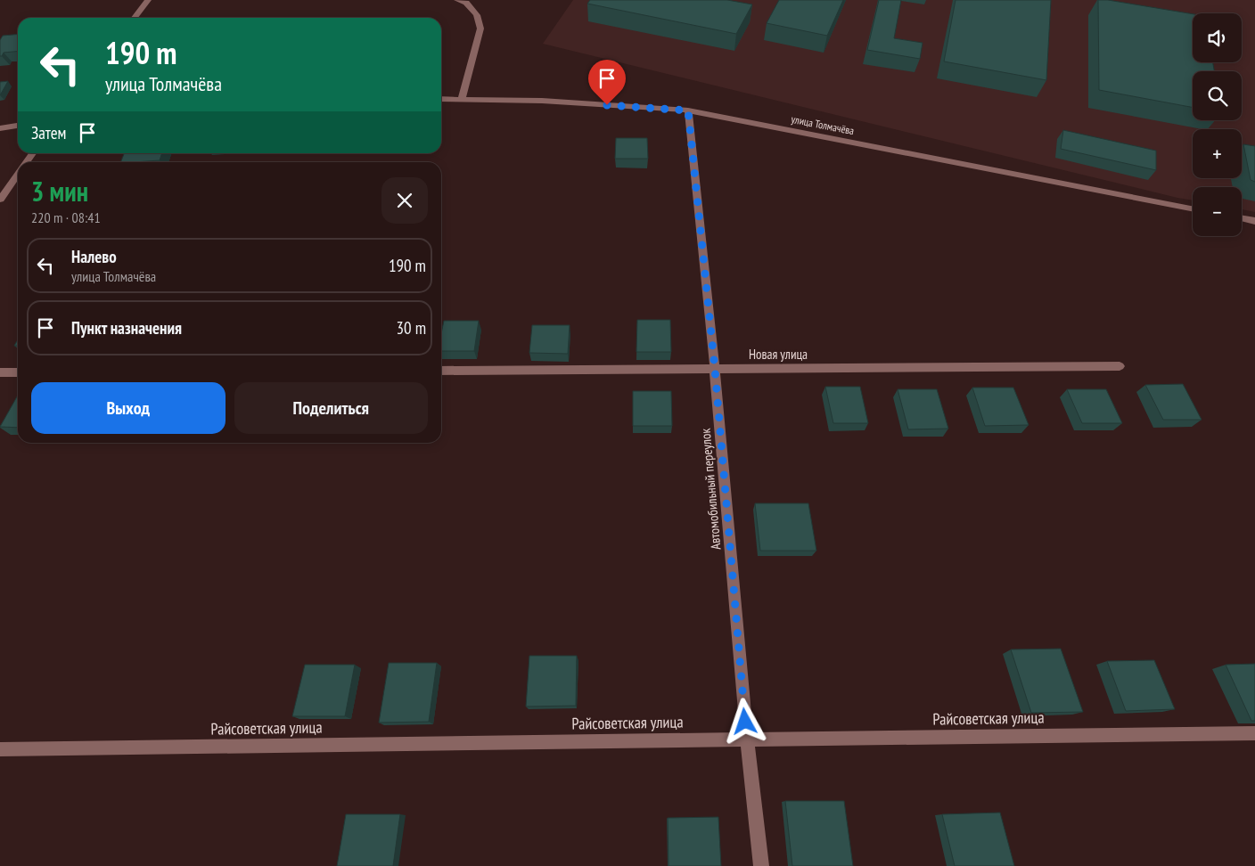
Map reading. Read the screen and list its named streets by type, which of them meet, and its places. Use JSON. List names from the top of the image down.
{
  "streets": {
    "street": [
      "улица Толмачёва",
      "Новая улица",
      "Автомобильный переулок",
      "Райсоветская улица"
    ]
  },
  "crossings": [
    ["улица Толмачёва", "Автомобильный переулок"],
    ["Новая улица", "Автомобильный переулок"],
    ["Автомобильный переулок", "Райсоветская улица"]
  ],
  "page": {
    "map_buttons": ["+", "−"],
    "turn": ["190 m", "улица Толмачёва"],
    "then": "Затем",
    "heading": ["3 мин", "220 m · 08:41"],
    "list": [
      {
        "name": "Налево",
        "note": "улица Толмачёва",
        "value": "190 m"
      },
      {
        "name": "Пункт назначения",
        "value": "30 m"
      }
    ],
    "buttons": ["Выход", "Поделиться"]
  }
}
